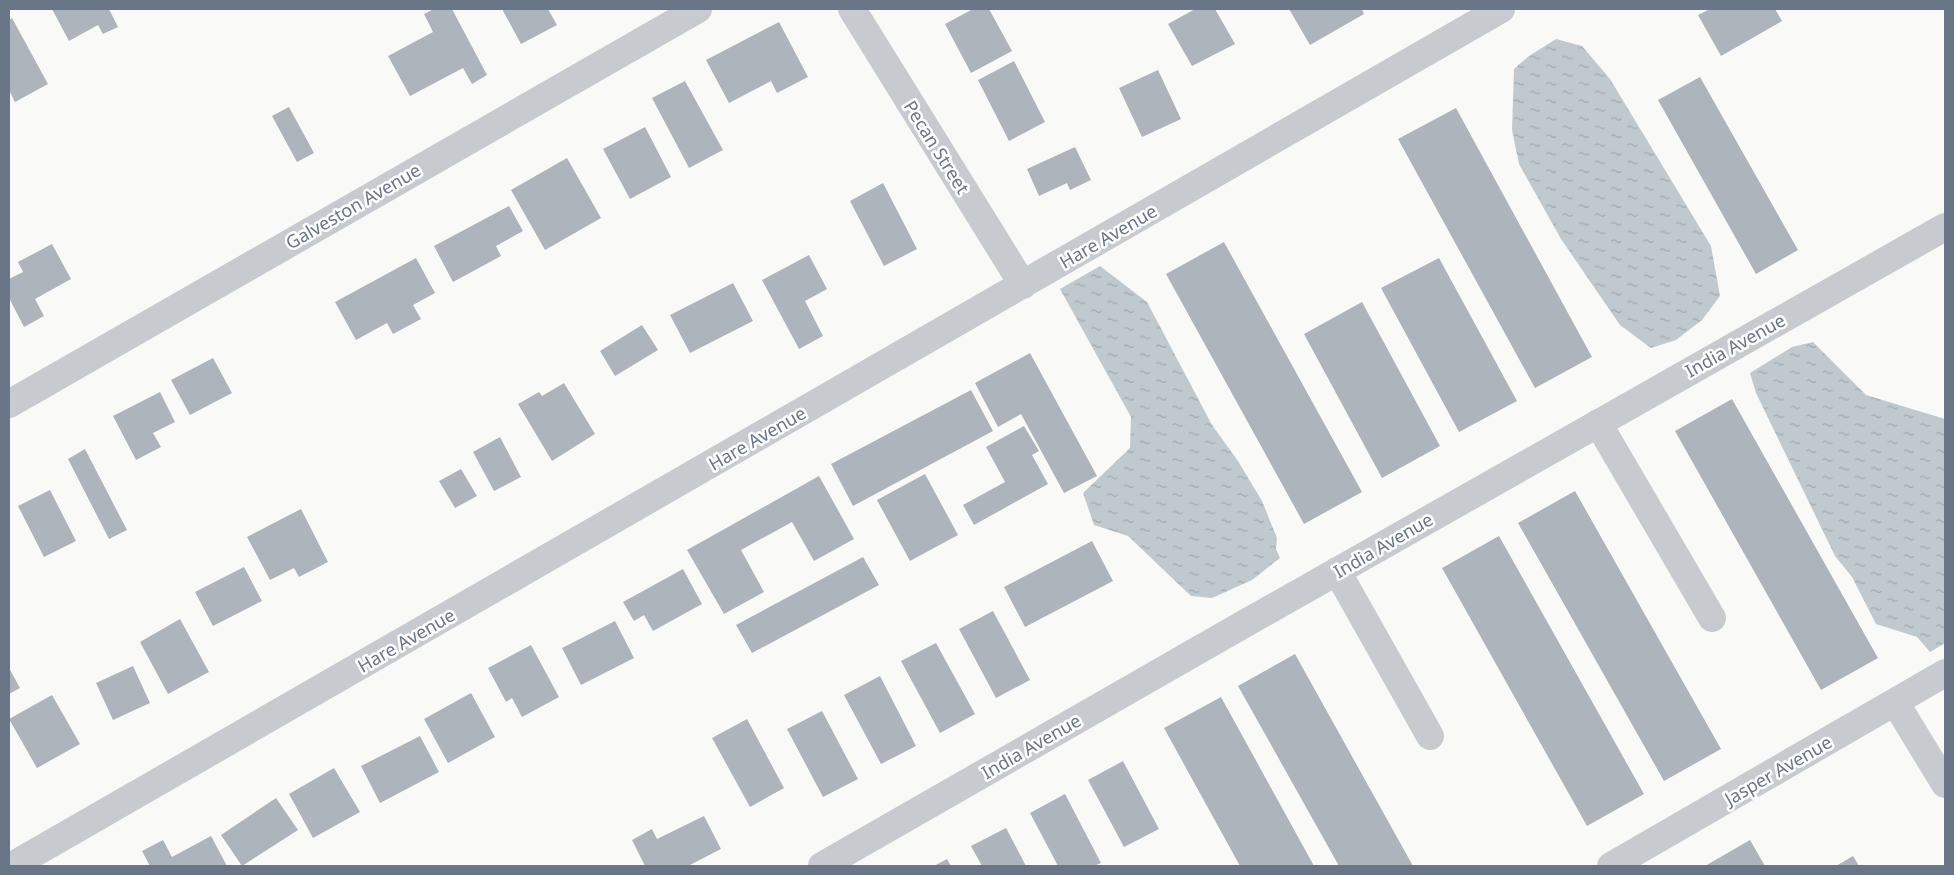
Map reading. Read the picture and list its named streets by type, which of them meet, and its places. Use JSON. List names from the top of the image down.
{
  "streets": {
    "street": [
      "Pecan Street",
      "Galveston Avenue",
      "Hare Avenue",
      "India Avenue",
      "Jasper Avenue"
    ]
  },
  "crossings": [
    ["Pecan Street", "Hare Avenue"]
  ]
}
